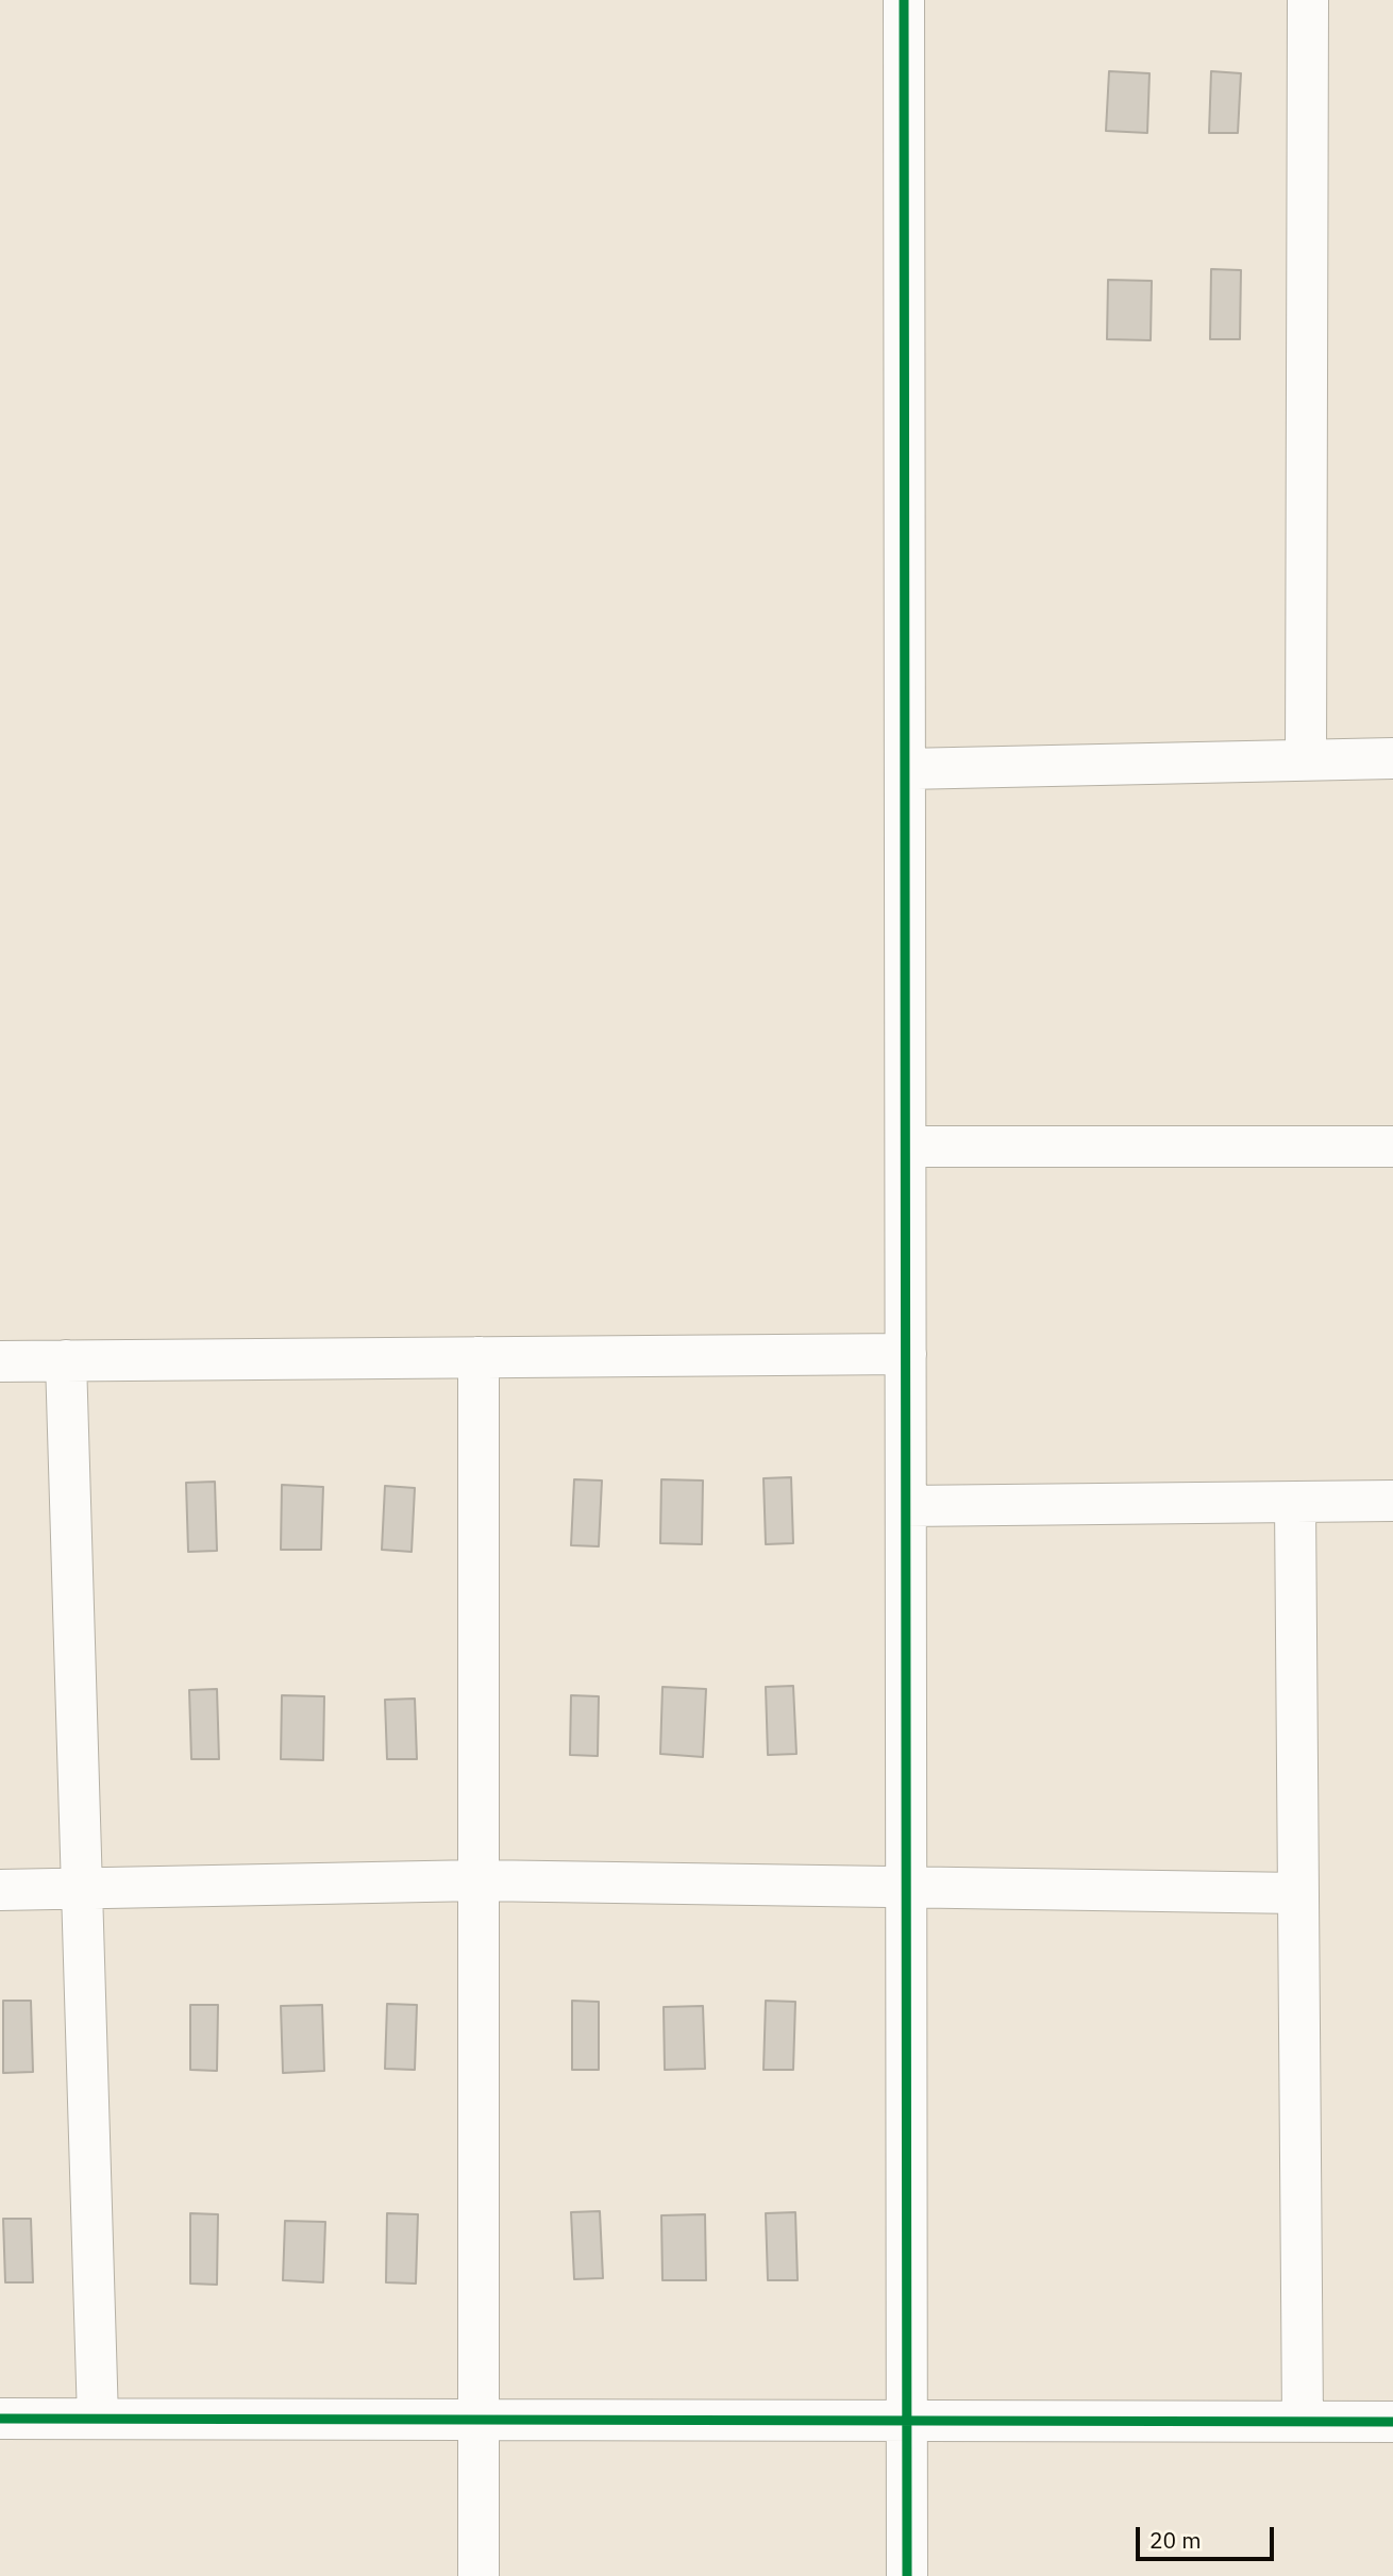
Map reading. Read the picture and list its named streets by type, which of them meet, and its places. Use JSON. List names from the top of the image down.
{
  "scale_bar": "20 m"
}
